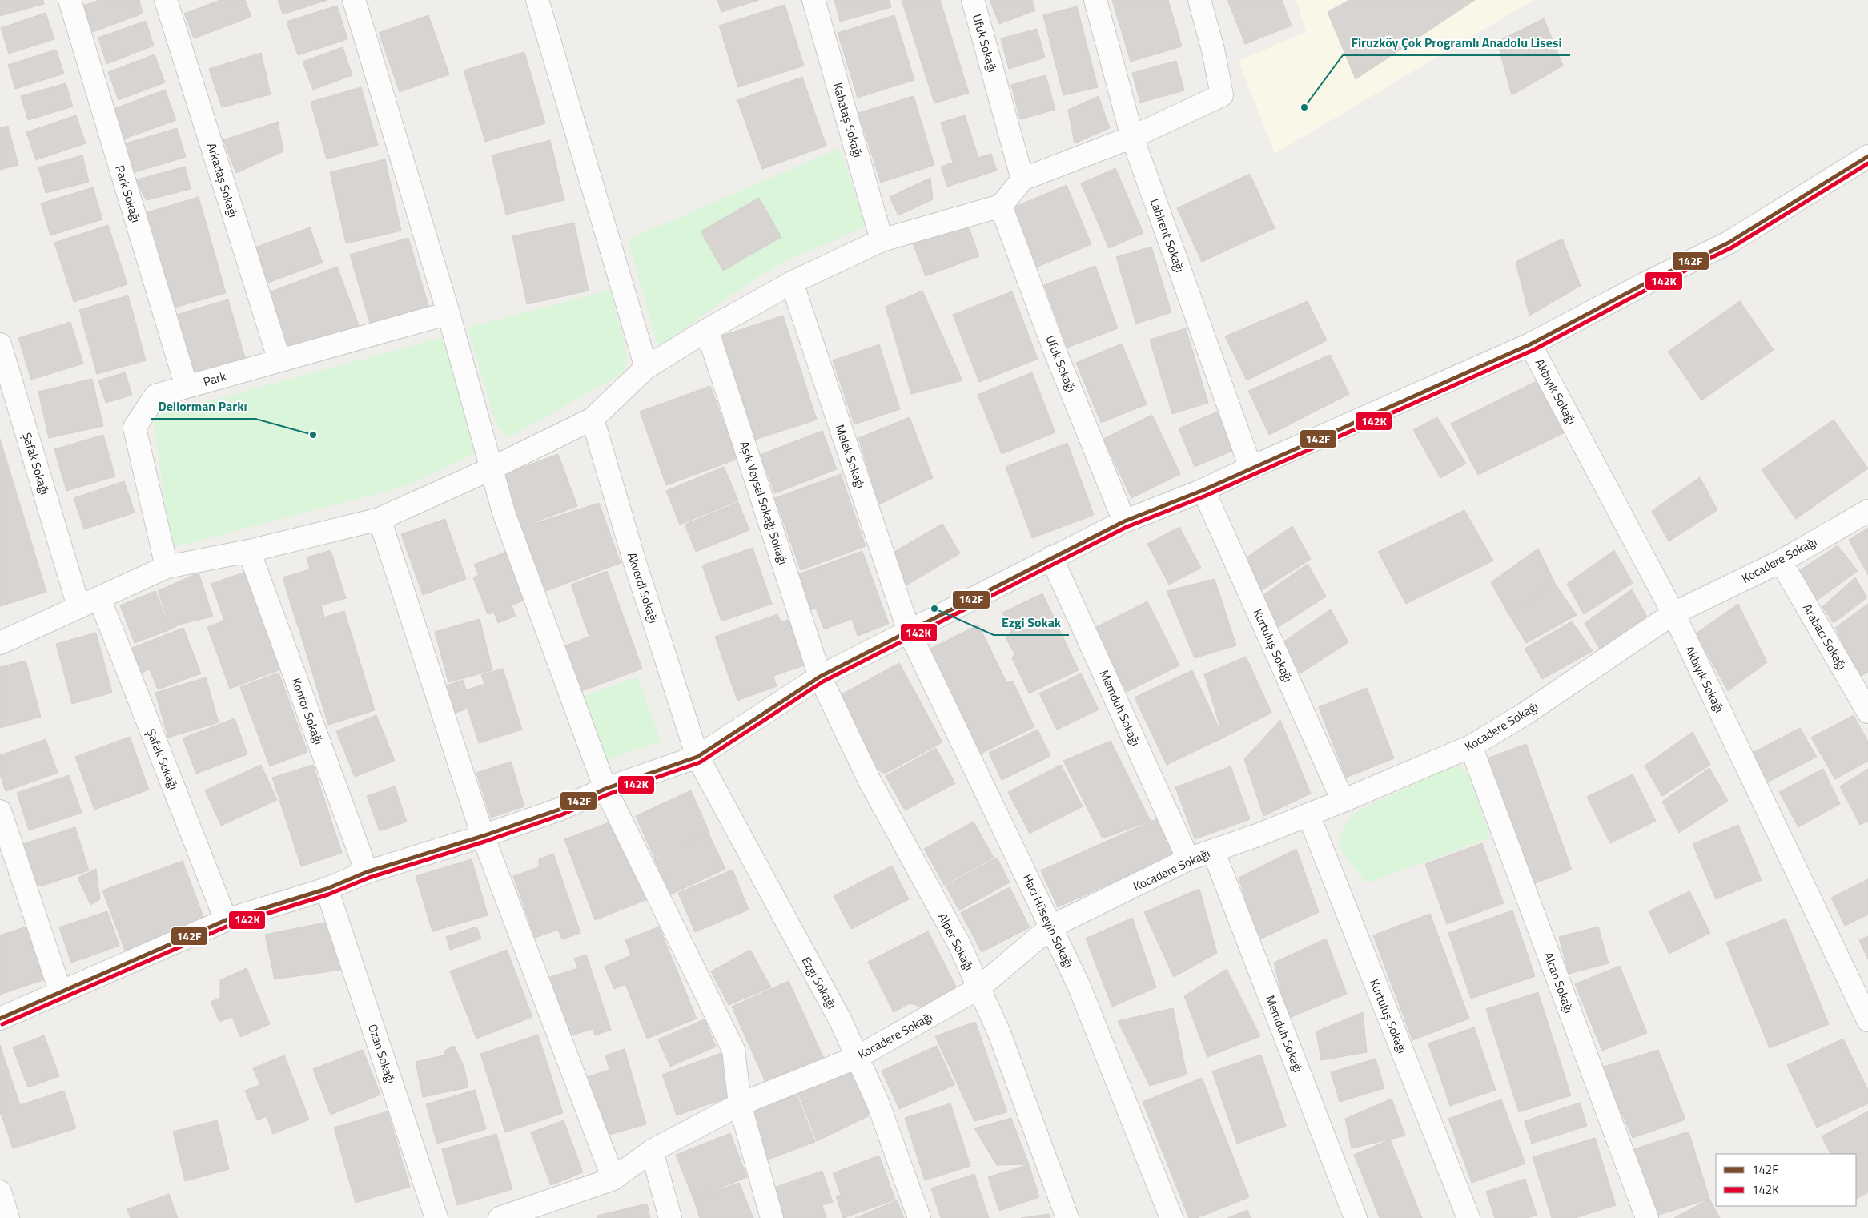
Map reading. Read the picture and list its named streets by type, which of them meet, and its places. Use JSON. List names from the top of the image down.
{
  "streets": {
    "street": [
      "Ufuk Sokağı",
      "Kabataş Sokağı",
      "Arkadaş Sokağı",
      "Park Sokağı",
      "Labirent Sokağı",
      "Park",
      "Akbıyık Sokağı",
      "Melek Sokağı",
      "Şafak Sokağı",
      "Aşık Veysel Sokağı Sokağı",
      "Kocadere Sokağı",
      "Akverdi Sokağı",
      "Arabacı Sokağı",
      "Kurtuluş Sokağı",
      "Memduh Sokağı",
      "Konfor Sokağı",
      "Hacı Hüseyin Sokağı",
      "Alper Sokağı",
      "Ezgi Sokağı",
      "Alcan Sokağı",
      "Ozan Sokağı"
    ]
  },
  "crossings": [
    ["Arkadaş Sokağı", "Park"],
    ["Park Sokağı", "Park"],
    ["Akbıyık Sokağı", "Kocadere Sokağı"],
    ["Melek Sokağı", "Hacı Hüseyin Sokağı"],
    ["Aşık Veysel Sokağı Sokağı", "Alper Sokağı"],
    ["Kocadere Sokağı", "Arabacı Sokağı"],
    ["Kocadere Sokağı", "Kurtuluş Sokağı"],
    ["Kocadere Sokağı", "Memduh Sokağı"],
    ["Kocadere Sokağı", "Hacı Hüseyin Sokağı"],
    ["Kocadere Sokağı", "Alper Sokağı"],
    ["Kocadere Sokağı", "Ezgi Sokağı"],
    ["Kocadere Sokağı", "Alcan Sokağı"],
    ["Akverdi Sokağı", "Ezgi Sokağı"]
  ],
  "places": ["Firuzköy Çok Programlı Anadolu Lisesi", "Deliorman Parkı", "Ezgi Sokak"],
  "lines": ["transit line 142F", "transit line 142K"],
  "legend": ["142F", "142K"]
}
